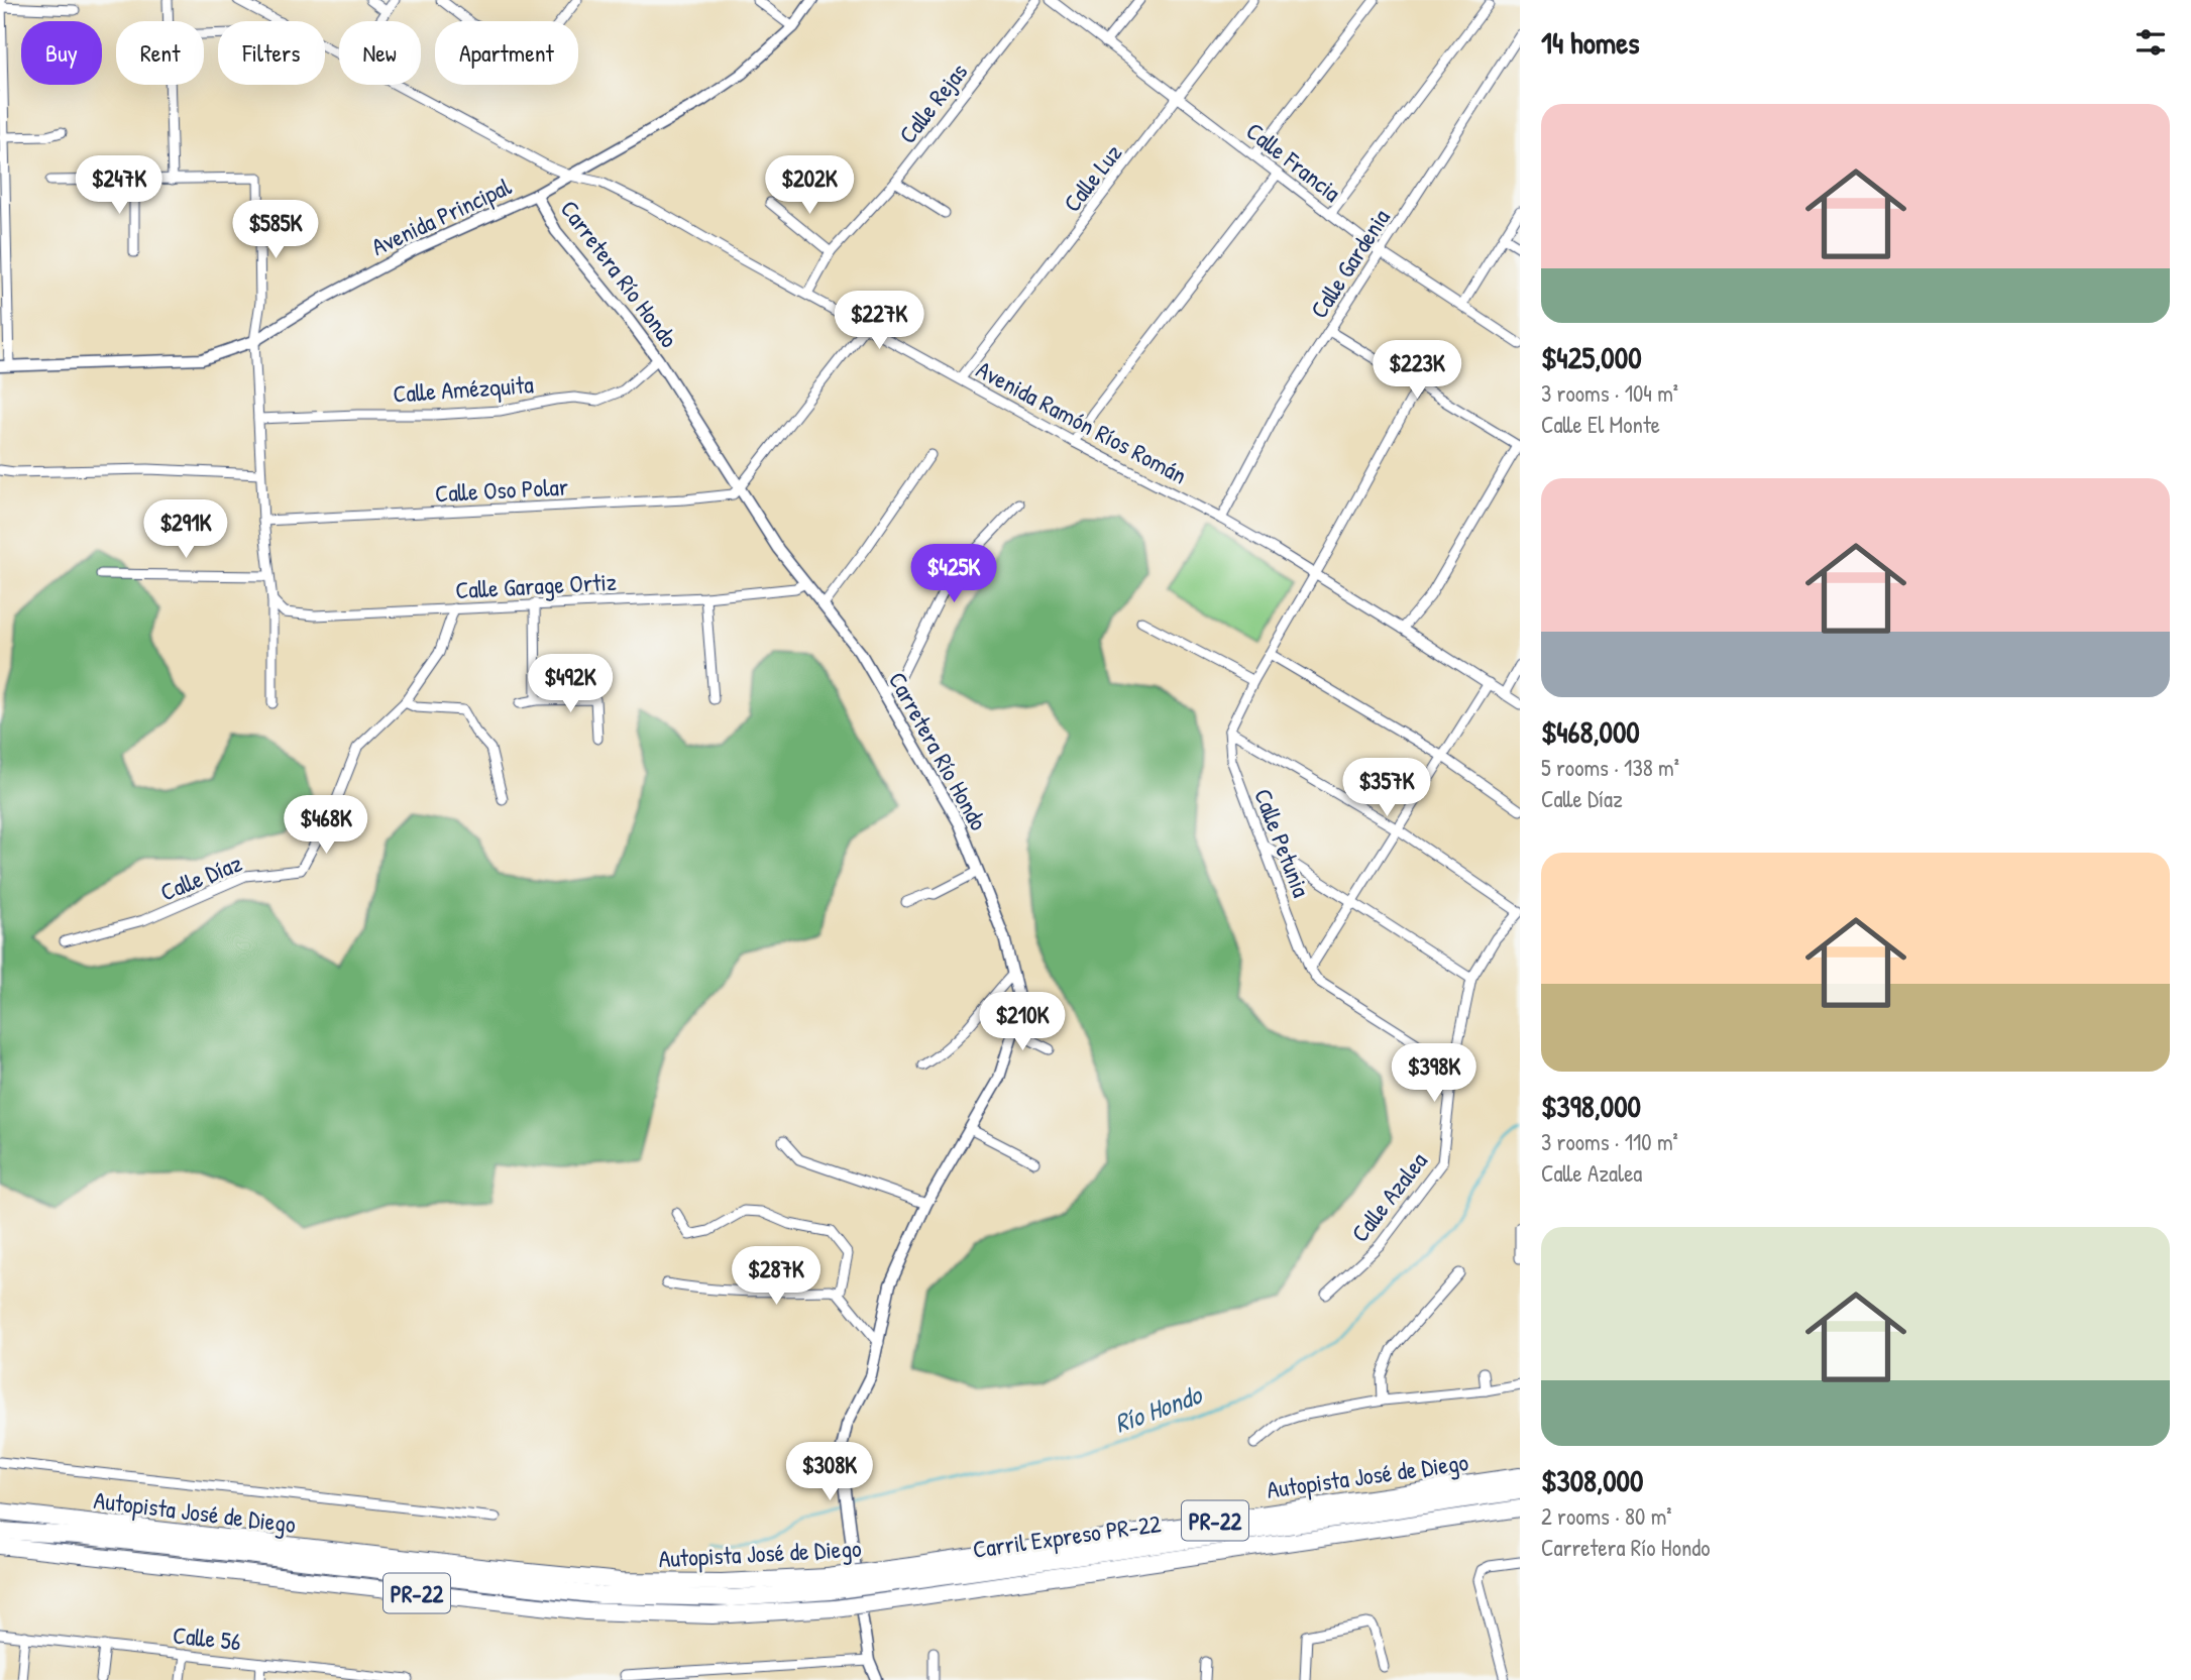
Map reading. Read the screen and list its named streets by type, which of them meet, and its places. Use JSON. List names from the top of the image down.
{
  "streets": {
    "highway": ["Autopista José de Diego", "PR-22", "Carril Expreso PR-22"],
    "street": [
      "Calle Rejas",
      "Calle Francia",
      "Calle Luz",
      "Avenida Principal",
      "Calle Gardenia",
      "Carretera Río Hondo",
      "Calle Amézquita",
      "Avenida Ramón Ríos Román",
      "Calle Oso Polar",
      "Calle Garage Ortiz",
      "Calle Petunia",
      "Calle Díaz",
      "Calle Azalea",
      "Calle 56"
    ]
  },
  "crossings": [
    ["Calle Rejas", "Avenida Ramón Ríos Román"],
    ["Calle Francia", "Calle Luz"],
    ["Calle Francia", "Calle Gardenia"],
    ["Calle Luz", "Avenida Ramón Ríos Román"],
    ["Avenida Principal", "Carretera Río Hondo"],
    ["Avenida Principal", "Avenida Ramón Ríos Román"],
    ["Calle Gardenia", "Avenida Ramón Ríos Román"],
    ["Carretera Río Hondo", "Calle Amézquita"],
    ["Carretera Río Hondo", "Calle Oso Polar"],
    ["Carretera Río Hondo", "Calle Garage Ortiz"],
    ["Calle Garage Ortiz", "Calle Díaz"],
    ["Calle Petunia", "Calle Azalea"],
    ["Autopista José de Diego", "Carril Expreso PR-22"]
  ],
  "water": ["Río Hondo"],
  "page": {
    "heading": "14 homes",
    "chip": [
      "Buy",
      "Rent",
      "Filters",
      "New",
      "Apartment"
    ],
    "list": [
      {
        "name": "$425,000",
        "note": "3 rooms · 104 m² · Calle El Monte"
      },
      {
        "name": "$468,000",
        "note": "5 rooms · 138 m² · Calle Díaz"
      },
      {
        "name": "$398,000",
        "note": "3 rooms · 110 m² · Calle Azalea"
      },
      {
        "name": "$308,000",
        "note": "2 rooms · 80 m² · Carretera Río Hondo"
      }
    ],
    "price": [
      "$247K",
      "$202K",
      "$585K",
      "$227K",
      "$223K",
      "$291K",
      "$425K",
      "$492K",
      "$357K",
      "$468K",
      "$210K",
      "$398K",
      "$287K",
      "$308K"
    ]
  }
}
